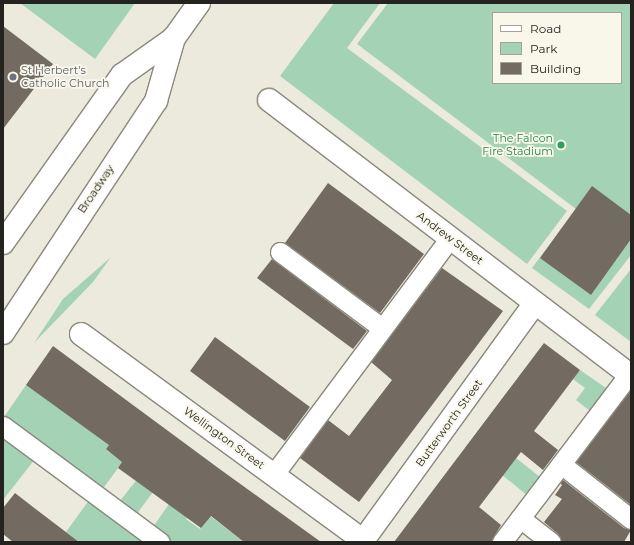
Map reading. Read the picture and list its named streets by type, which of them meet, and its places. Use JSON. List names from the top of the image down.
{
  "streets": {
    "main road": [
      "Broadway",
      "Andrew Street",
      "Butterworth Street",
      "Wellington Street"
    ]
  },
  "crossings": [
    ["Andrew Street", "Butterworth Street"],
    ["Butterworth Street", "Wellington Street"]
  ],
  "places": ["St Herbert's Catholic Church", "The Falcon Fire Stadium"],
  "legend": ["Road", "Park", "Building"]
}
